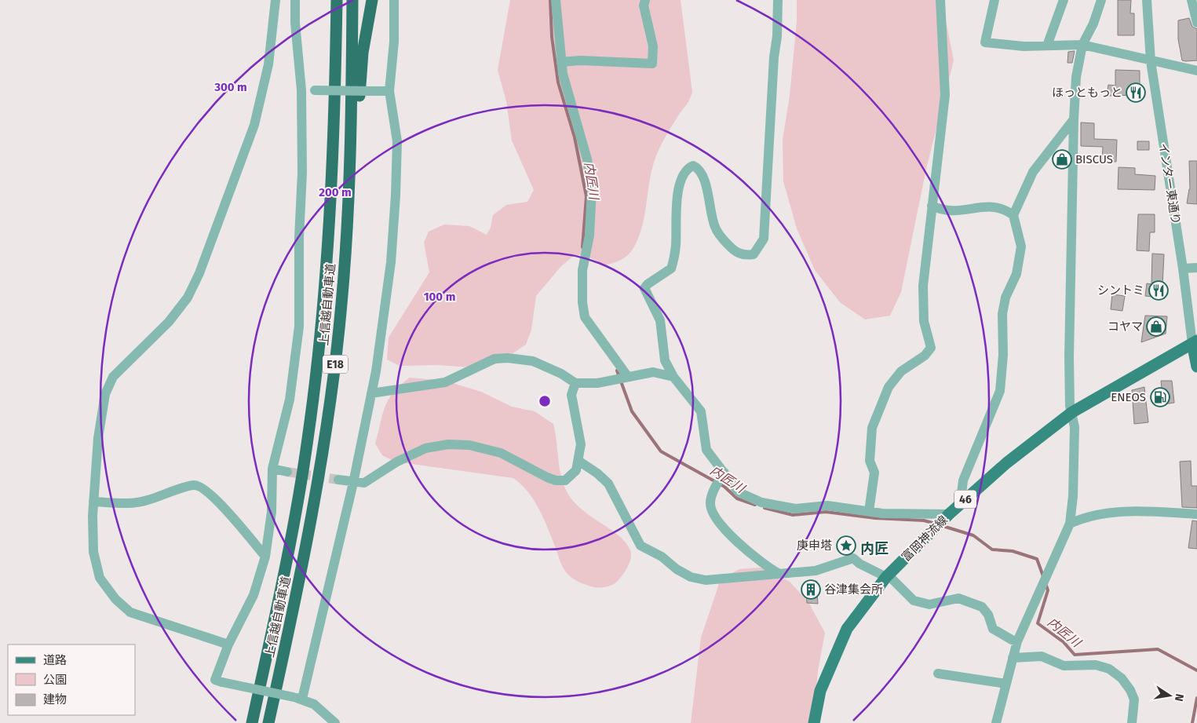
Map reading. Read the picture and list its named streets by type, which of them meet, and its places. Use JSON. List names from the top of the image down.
{
  "streets": {
    "highway": ["上信越自動車道", "E18"],
    "main road": ["インター東通り", "46", "富岡神流線"]
  },
  "crossings": [
    ["インター東通り", "富岡神流線"]
  ],
  "districts": ["内匠"],
  "water": ["内匠川"],
  "places": {
    "restaurant": ["ほっともっと", "シントミ"],
    "shop": ["BISCUS", "コヤマ"],
    "fuel station": ["ENEOS"],
    "place": ["庚申塔"],
    "building": ["谷津集会所"]
  },
  "legend": ["道路", "公園", "建物"],
  "north": "right",
  "rings": ["300 m", "200 m", "100 m"]
}
